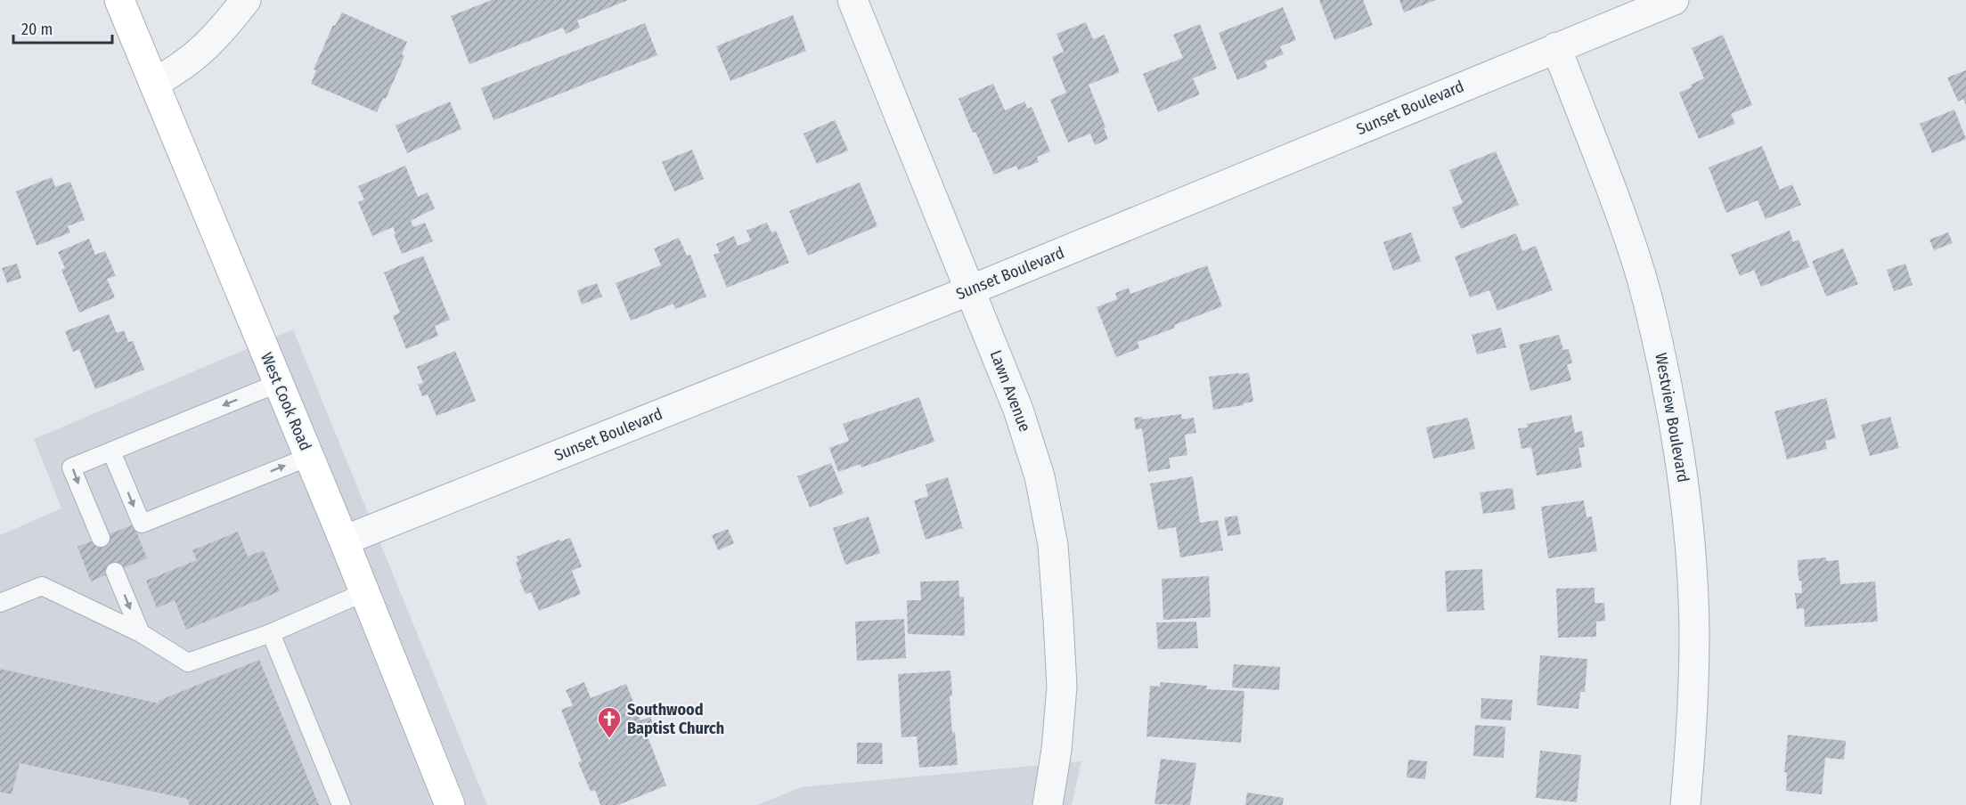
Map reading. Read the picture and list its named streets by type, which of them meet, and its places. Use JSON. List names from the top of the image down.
{
  "streets": {
    "main road": ["West Cook Road"],
    "street": ["Sunset Boulevard", "Lawn Avenue", "Westview Boulevard"]
  },
  "crossings": [
    ["Sunset Boulevard", "Lawn Avenue"],
    ["Sunset Boulevard", "West Cook Road"],
    ["Sunset Boulevard", "Westview Boulevard"]
  ],
  "places": {
    "church": ["Southwood Baptist Church"]
  },
  "scale_bar": "20 m"
}
